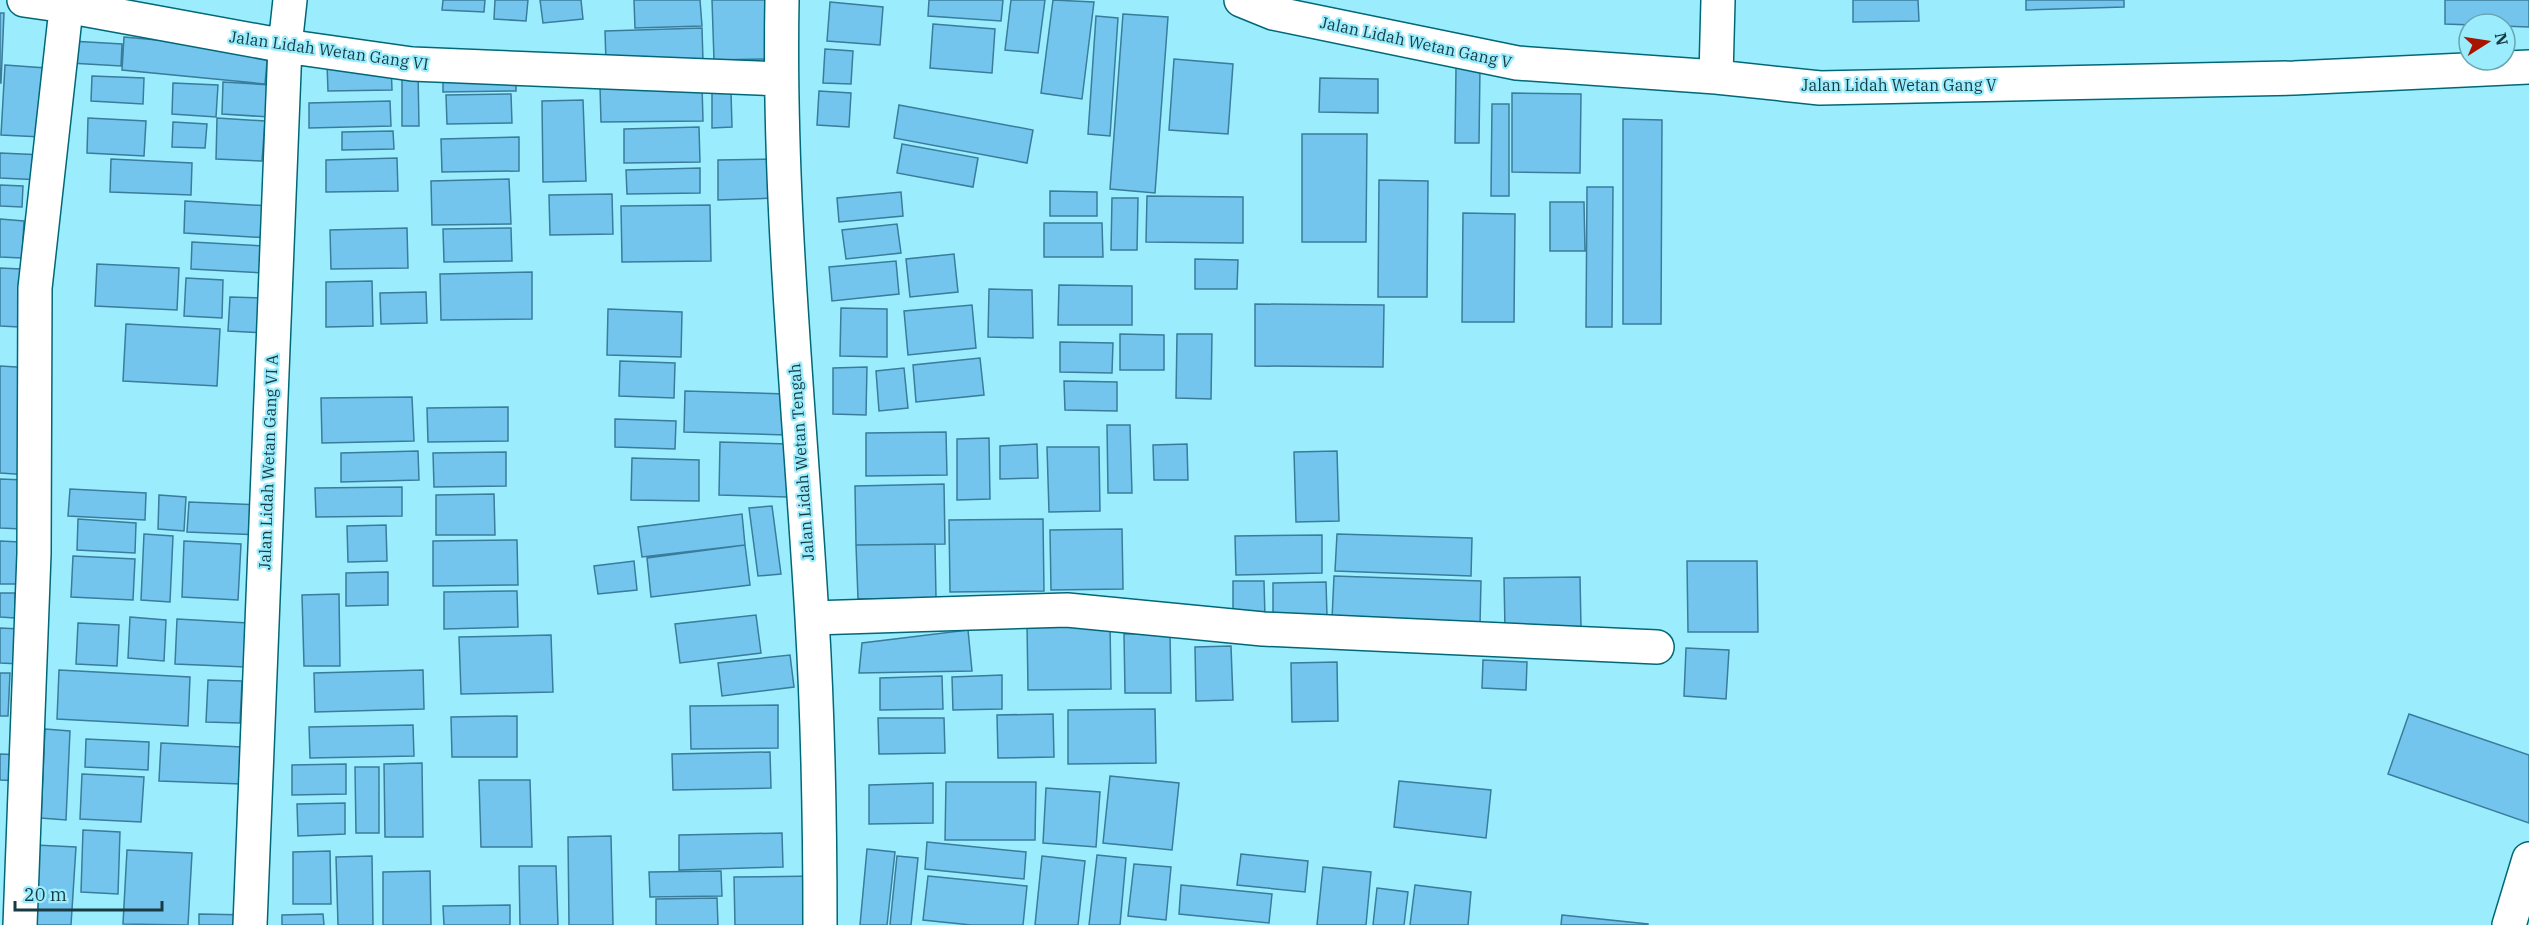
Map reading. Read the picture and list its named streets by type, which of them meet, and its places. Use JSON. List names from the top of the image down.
{
  "streets": {
    "street": [
      "Jalan Lidah Wetan Gang V",
      "Jalan Lidah Wetan Gang VI",
      "Jalan Lidah Wetan Gang VI A",
      "Jalan Lidah Wetan Tengah"
    ]
  },
  "crossings": [
    ["Jalan Lidah Wetan Gang VI", "Jalan Lidah Wetan Gang VI A"],
    ["Jalan Lidah Wetan Gang VI", "Jalan Lidah Wetan Tengah"]
  ],
  "scale_bar": "20 m",
  "north": "right"
}
